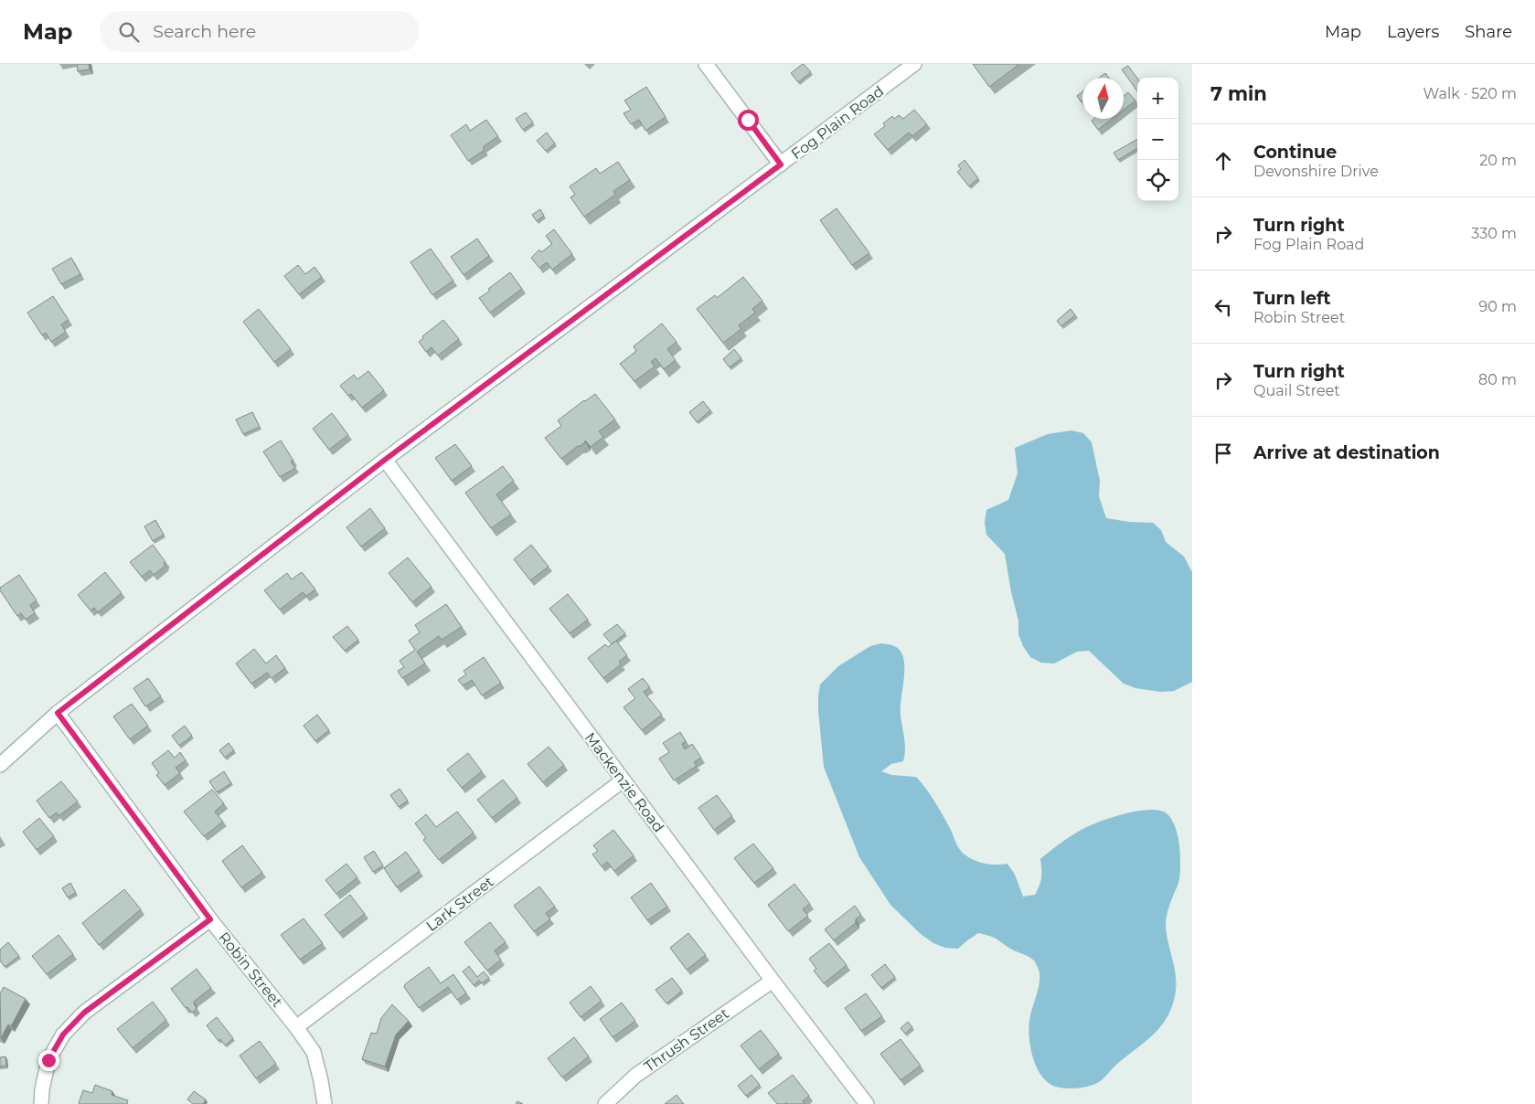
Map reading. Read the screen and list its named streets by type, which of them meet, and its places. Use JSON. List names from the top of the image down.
{
  "streets": {
    "street": [
      "Fog Plain Road",
      "Mackenzie Road",
      "Lark Street",
      "Robin Street",
      "Thrush Street"
    ]
  },
  "crossings": [
    ["Fog Plain Road", "Mackenzie Road"],
    ["Fog Plain Road", "Robin Street"],
    ["Mackenzie Road", "Lark Street"],
    ["Mackenzie Road", "Thrush Street"],
    ["Lark Street", "Robin Street"]
  ],
  "north": "top",
  "page": {
    "header": "Map",
    "search": "Search here",
    "nav": ["Map", "Layers", "Share"],
    "heading": ["7 min", "Walk · 520 m"],
    "map_buttons": ["+", "−"],
    "list": [
      ["Continue", "Devonshire Drive", "20 m"],
      ["Turn right", "Fog Plain Road", "330 m"],
      ["Turn left", "Robin Street", "90 m"],
      ["Turn right", "Quail Street", "80 m"],
      "Arrive at destination"
    ]
  }
}
